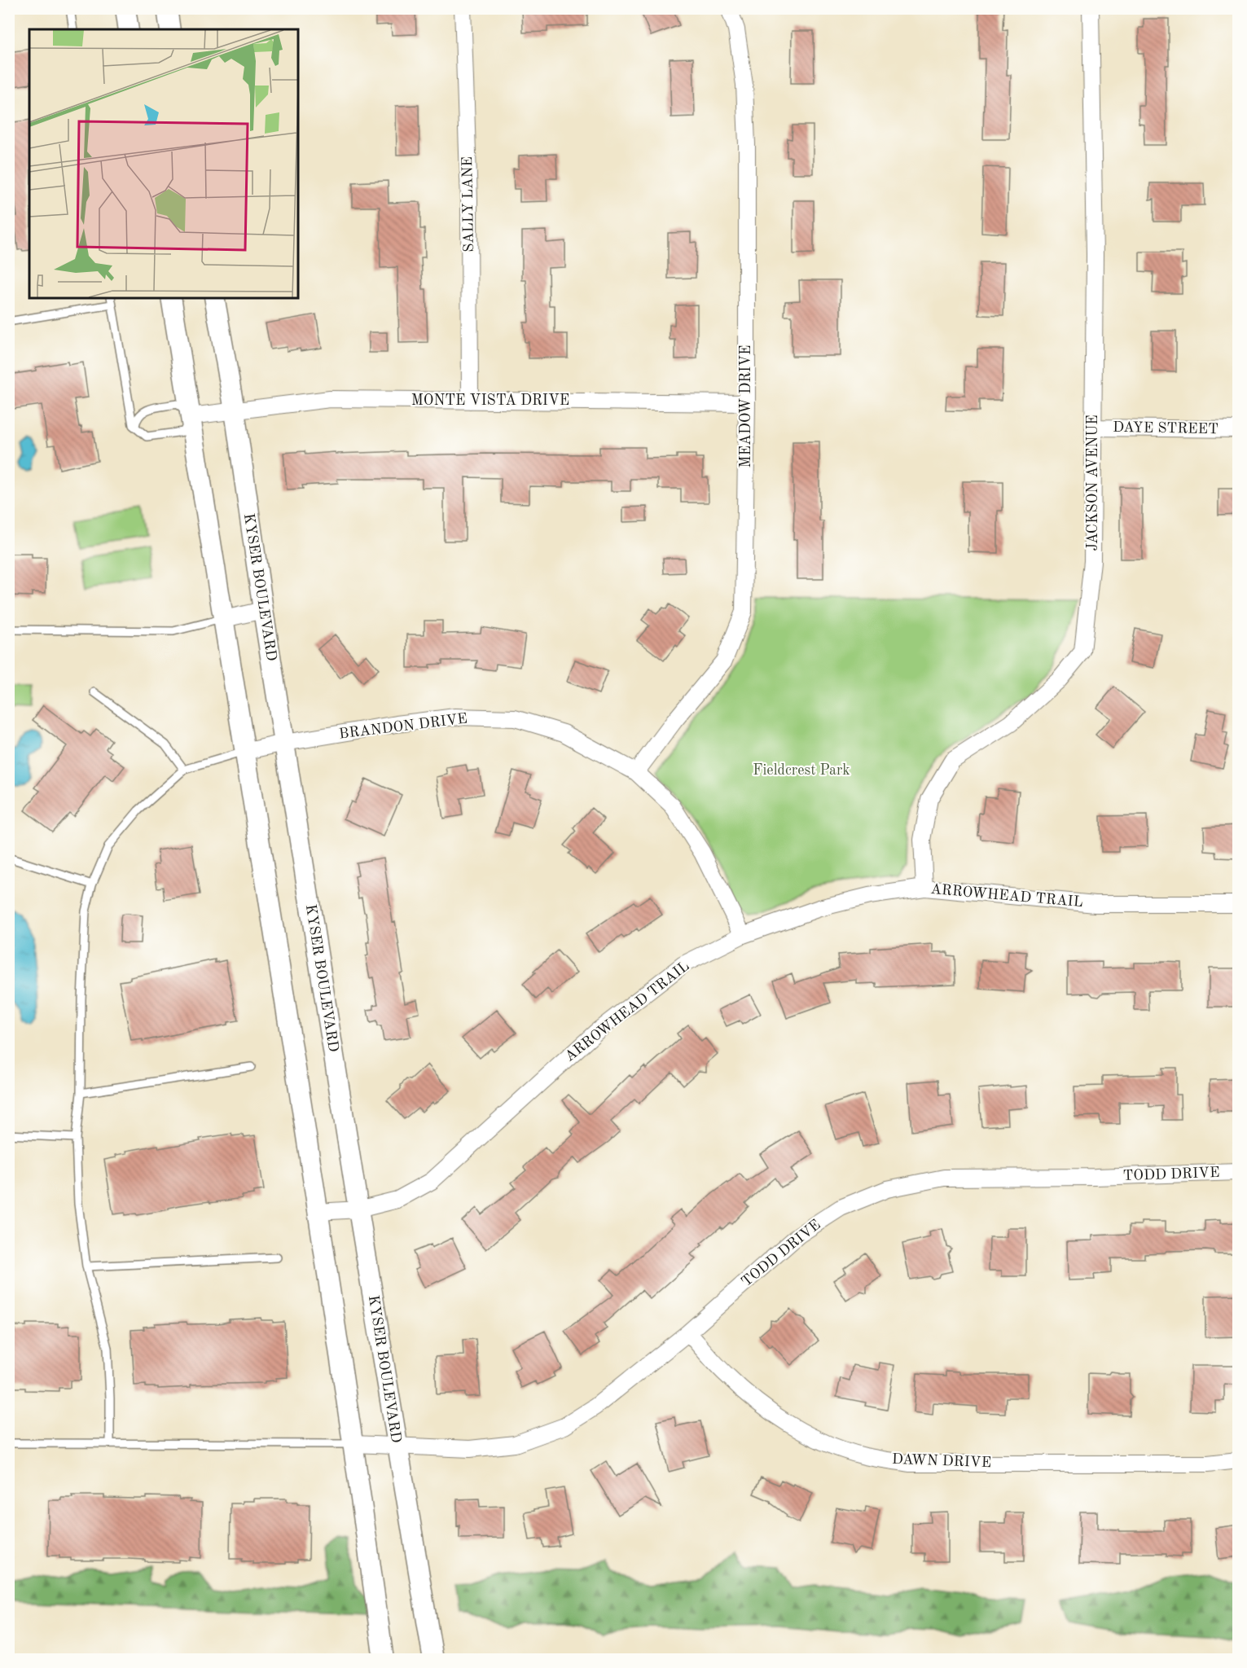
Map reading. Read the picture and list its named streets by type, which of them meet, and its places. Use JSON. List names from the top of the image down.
{
  "streets": {
    "street": [
      "SALLY LANE",
      "MONTE VISTA DRIVE",
      "MEADOW DRIVE",
      "DAYE STREET",
      "JACKSON AVENUE",
      "KYSER BOULEVARD",
      "BRANDON DRIVE",
      "ARROWHEAD TRAIL",
      "TODD DRIVE",
      "DAWN DRIVE"
    ]
  },
  "crossings": [
    ["SALLY LANE", "MONTE VISTA DRIVE"],
    ["MONTE VISTA DRIVE", "MEADOW DRIVE"],
    ["MONTE VISTA DRIVE", "KYSER BOULEVARD"],
    ["MEADOW DRIVE", "BRANDON DRIVE"],
    ["DAYE STREET", "JACKSON AVENUE"],
    ["JACKSON AVENUE", "ARROWHEAD TRAIL"],
    ["KYSER BOULEVARD", "BRANDON DRIVE"],
    ["KYSER BOULEVARD", "ARROWHEAD TRAIL"],
    ["KYSER BOULEVARD", "TODD DRIVE"],
    ["BRANDON DRIVE", "ARROWHEAD TRAIL"],
    ["TODD DRIVE", "DAWN DRIVE"]
  ],
  "parks": ["Fieldcrest Park"]
}
